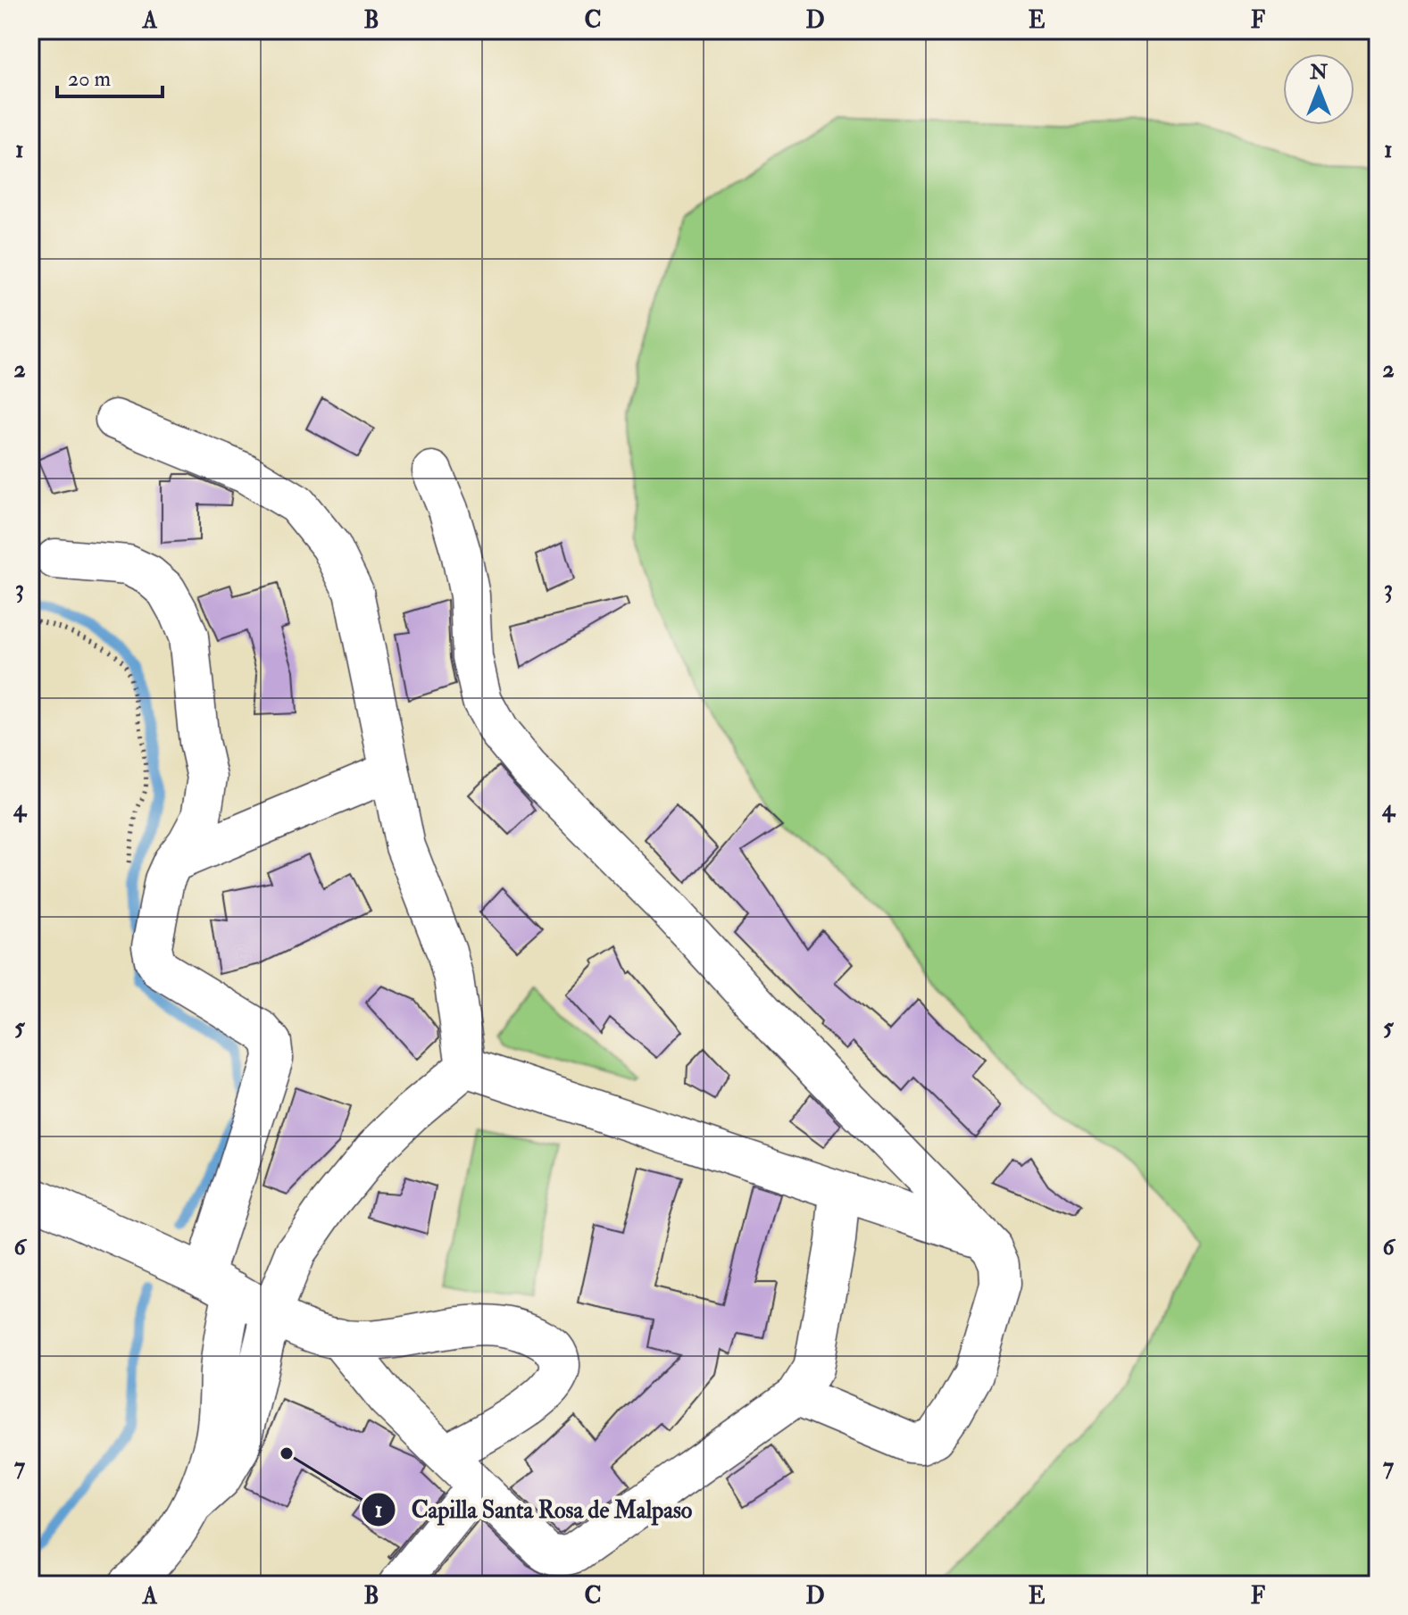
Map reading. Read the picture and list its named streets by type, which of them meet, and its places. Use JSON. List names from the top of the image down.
{
  "places": ["Capilla Santa Rosa de Malpaso"],
  "scale_bar": "20 m",
  "north": "top",
  "grid": {
    "columns": [
      "A",
      "B",
      "C",
      "D",
      "E",
      "F"
    ],
    "rows": [
      "1",
      "2",
      "3",
      "4",
      "5",
      "6",
      "7"
    ]
  }
}
